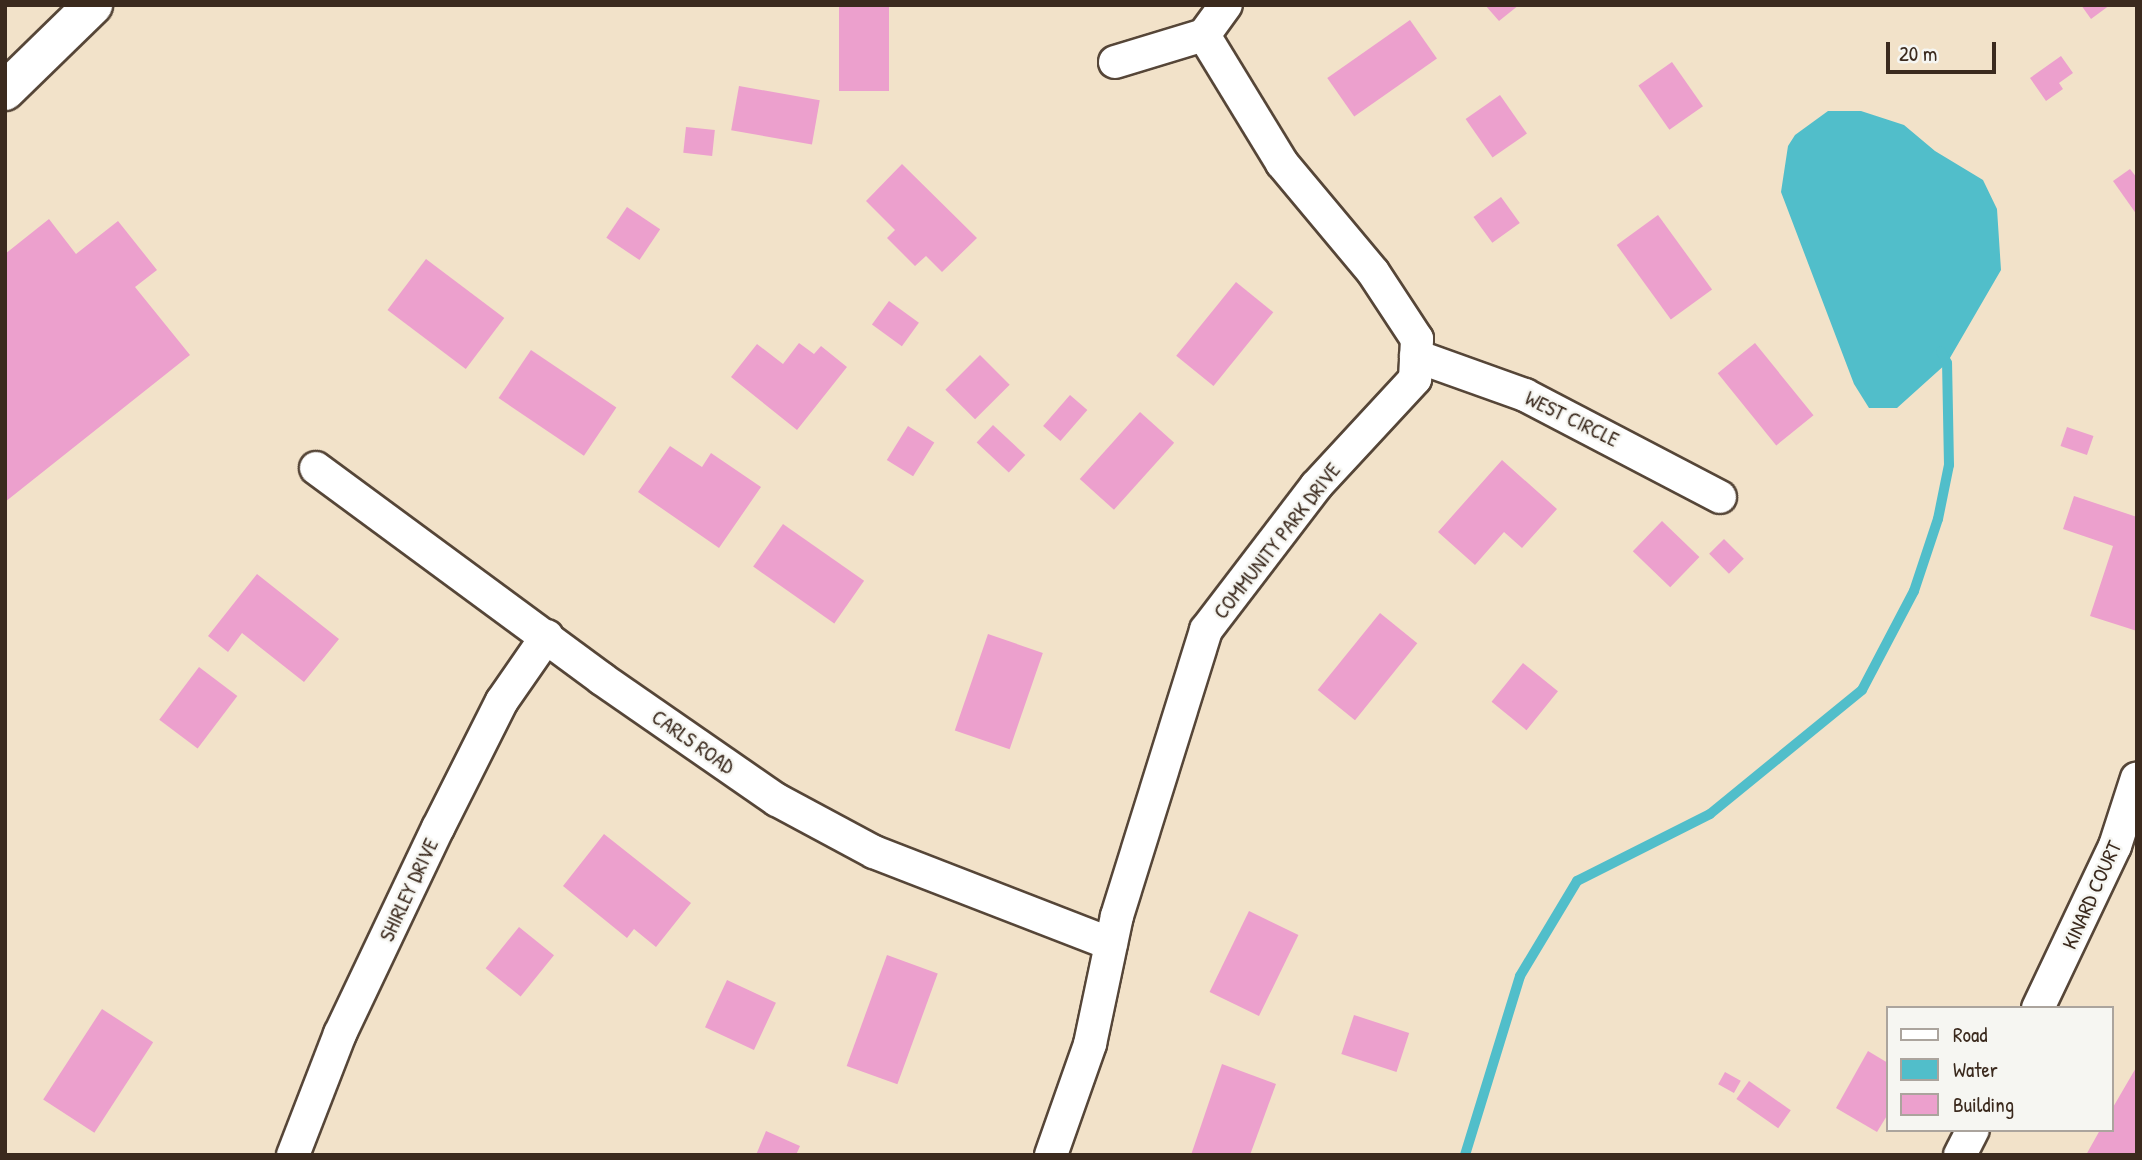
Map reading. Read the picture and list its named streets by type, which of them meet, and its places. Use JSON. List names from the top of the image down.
{
  "streets": {
    "street": [
      "WEST CIRCLE",
      "COMMUNITY PARK DRIVE",
      "CARLS ROAD",
      "SHIRLEY DRIVE",
      "KINARD COURT"
    ]
  },
  "crossings": [
    ["WEST CIRCLE", "COMMUNITY PARK DRIVE"],
    ["COMMUNITY PARK DRIVE", "CARLS ROAD"],
    ["CARLS ROAD", "SHIRLEY DRIVE"]
  ],
  "legend": ["Road", "Water", "Building"],
  "scale_bar": "20 m"
}
